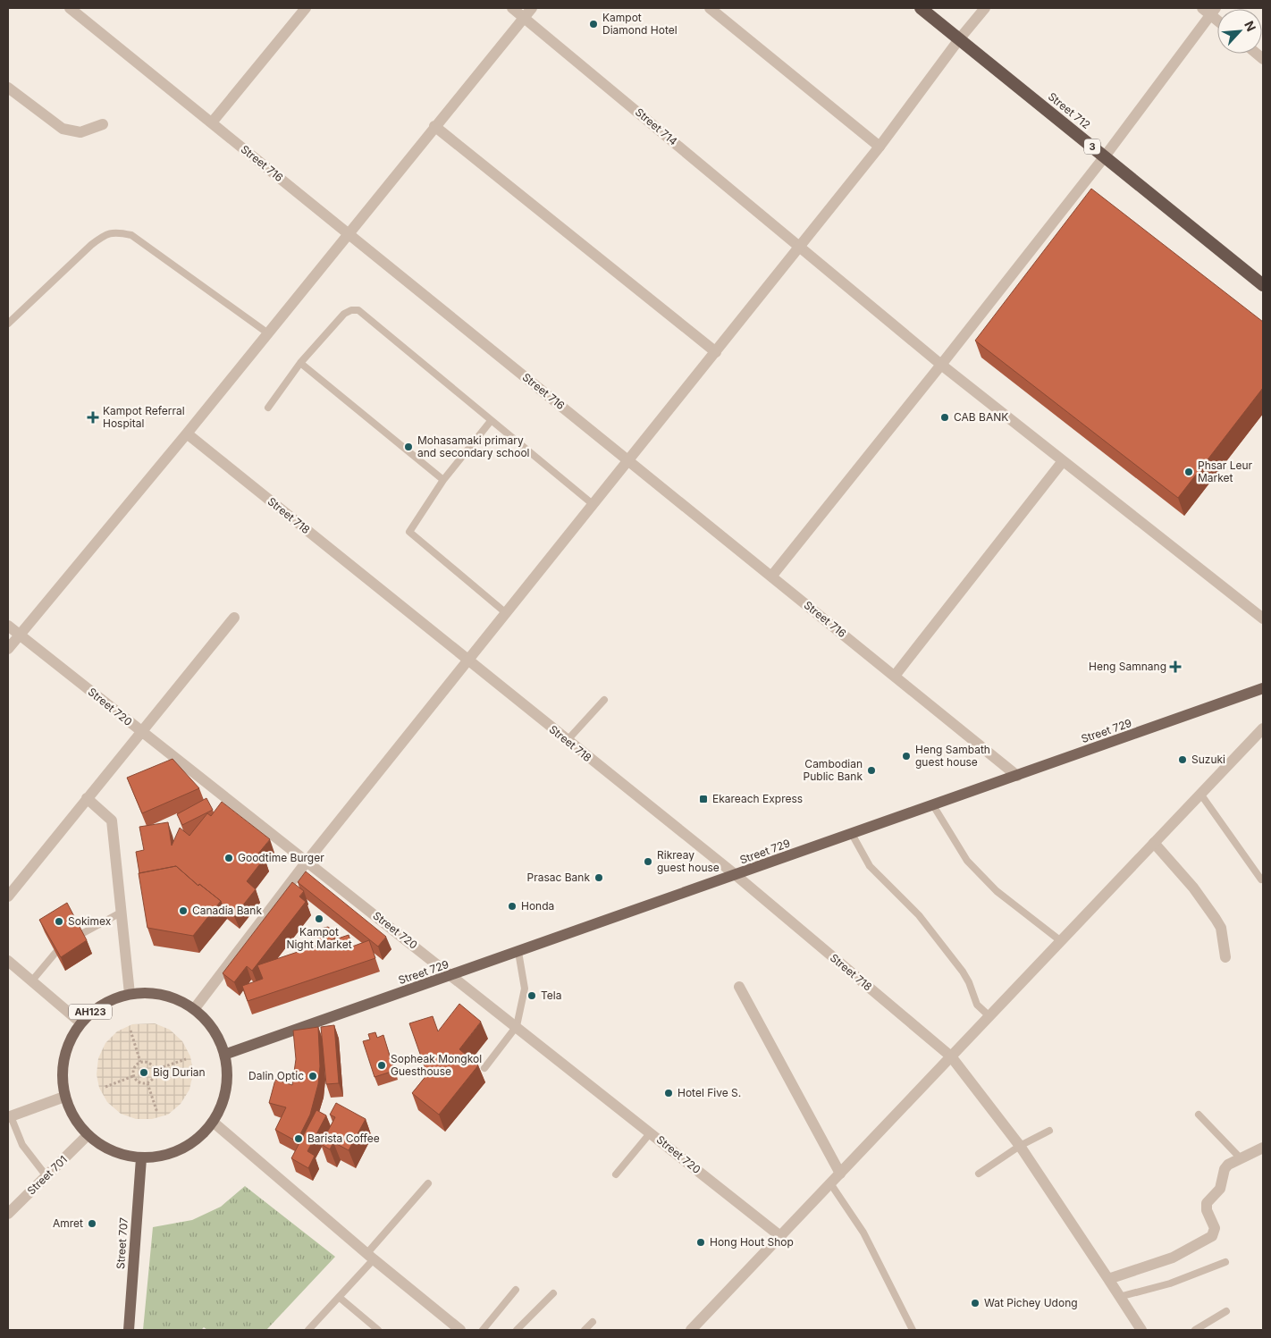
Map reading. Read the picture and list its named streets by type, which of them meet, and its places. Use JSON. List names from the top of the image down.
{
  "streets": {
    "highway": ["Street 712", "3"],
    "main road": ["Street 729", "AH123", "Street 707"],
    "street": [
      "Street 714",
      "Street 716",
      "Street 718",
      "Street 720",
      "Street 701"
    ]
  },
  "crossings": [
    ["Street 716", "Street 729"],
    ["Street 718", "Street 729"],
    ["Street 720", "Street 729"],
    ["Street 729", "AH123"],
    ["AH123", "Street 701"],
    ["AH123", "Street 707"]
  ],
  "places": {
    "other": [
      "Kampot Diamond Hotel",
      "CAB BANK",
      "Mohasamaki primary and secondary school",
      "Phsar Leur Market",
      "Heng Sambath guest house",
      "Suzuki",
      "Cambodian Public Bank",
      "Goodtime Burger",
      "Rikreay guest house",
      "Prasac Bank",
      "Honda",
      "Canadia Bank",
      "Kampot Night Market",
      "Sokimex",
      "Tela",
      "Sopheak Mongkol Guesthouse",
      "Big Durian",
      "Dalin Optic",
      "Hotel Five S.",
      "Barista Coffee",
      "Amret",
      "Hong Hout Shop",
      "Wat Pichey Udong"
    ],
    "health": ["Kampot Referral Hospital", "Heng Samnang"],
    "transit": ["Ekareach Express"]
  },
  "north": "top right"
}
